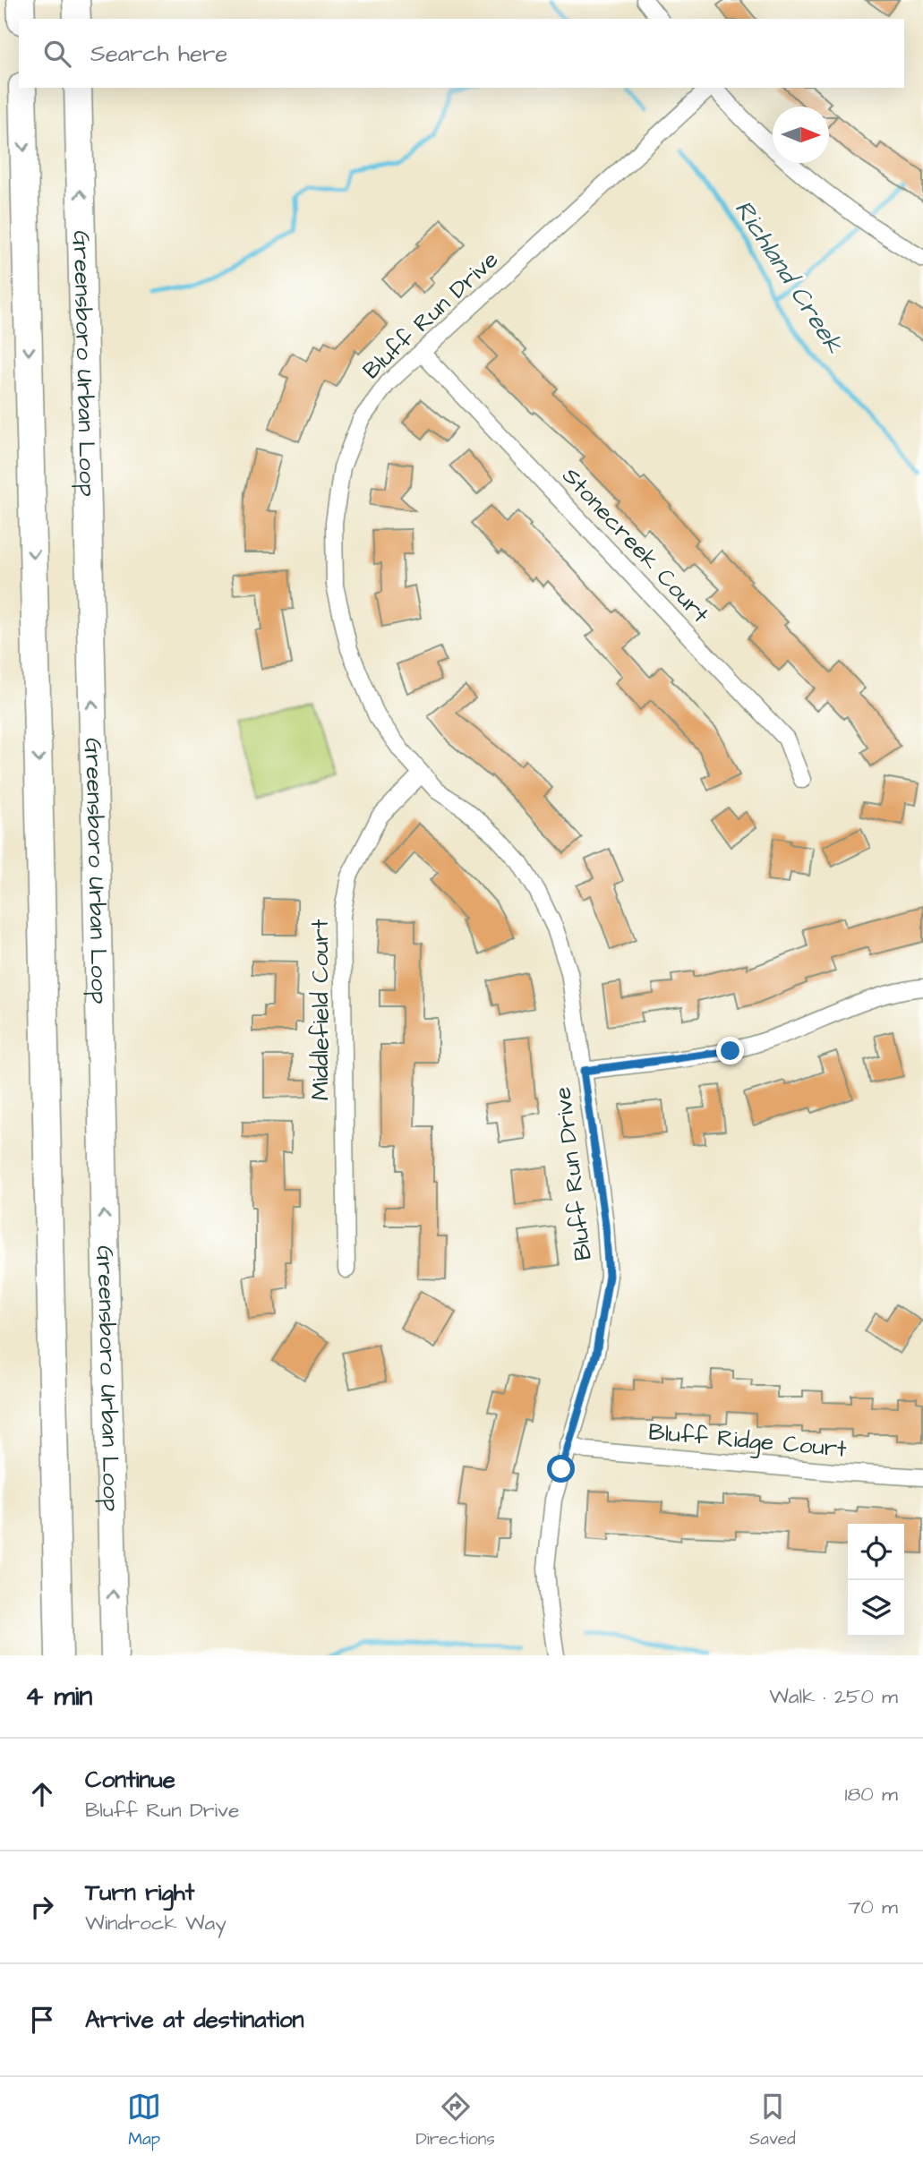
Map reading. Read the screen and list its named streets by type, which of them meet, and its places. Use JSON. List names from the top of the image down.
{
  "streets": {
    "highway": ["Greensboro Urban Loop"],
    "street": [
      "Bluff Run Drive",
      "Stonecreek Court",
      "Middlefield Court",
      "Bluff Ridge Court"
    ]
  },
  "crossings": [
    ["Bluff Run Drive", "Stonecreek Court"],
    ["Bluff Run Drive", "Middlefield Court"],
    ["Bluff Run Drive", "Bluff Ridge Court"]
  ],
  "water": ["Richland Creek"],
  "north": "right",
  "page": {
    "search": "Search here",
    "heading": ["4 min", "Walk · 250 m"],
    "list": [
      ["Continue", "Bluff Run Drive", "180 m"],
      ["Turn right", "Windrock Way", "70 m"],
      "Arrive at destination"
    ],
    "nav": ["Map", "Directions", "Saved"]
  }
}
